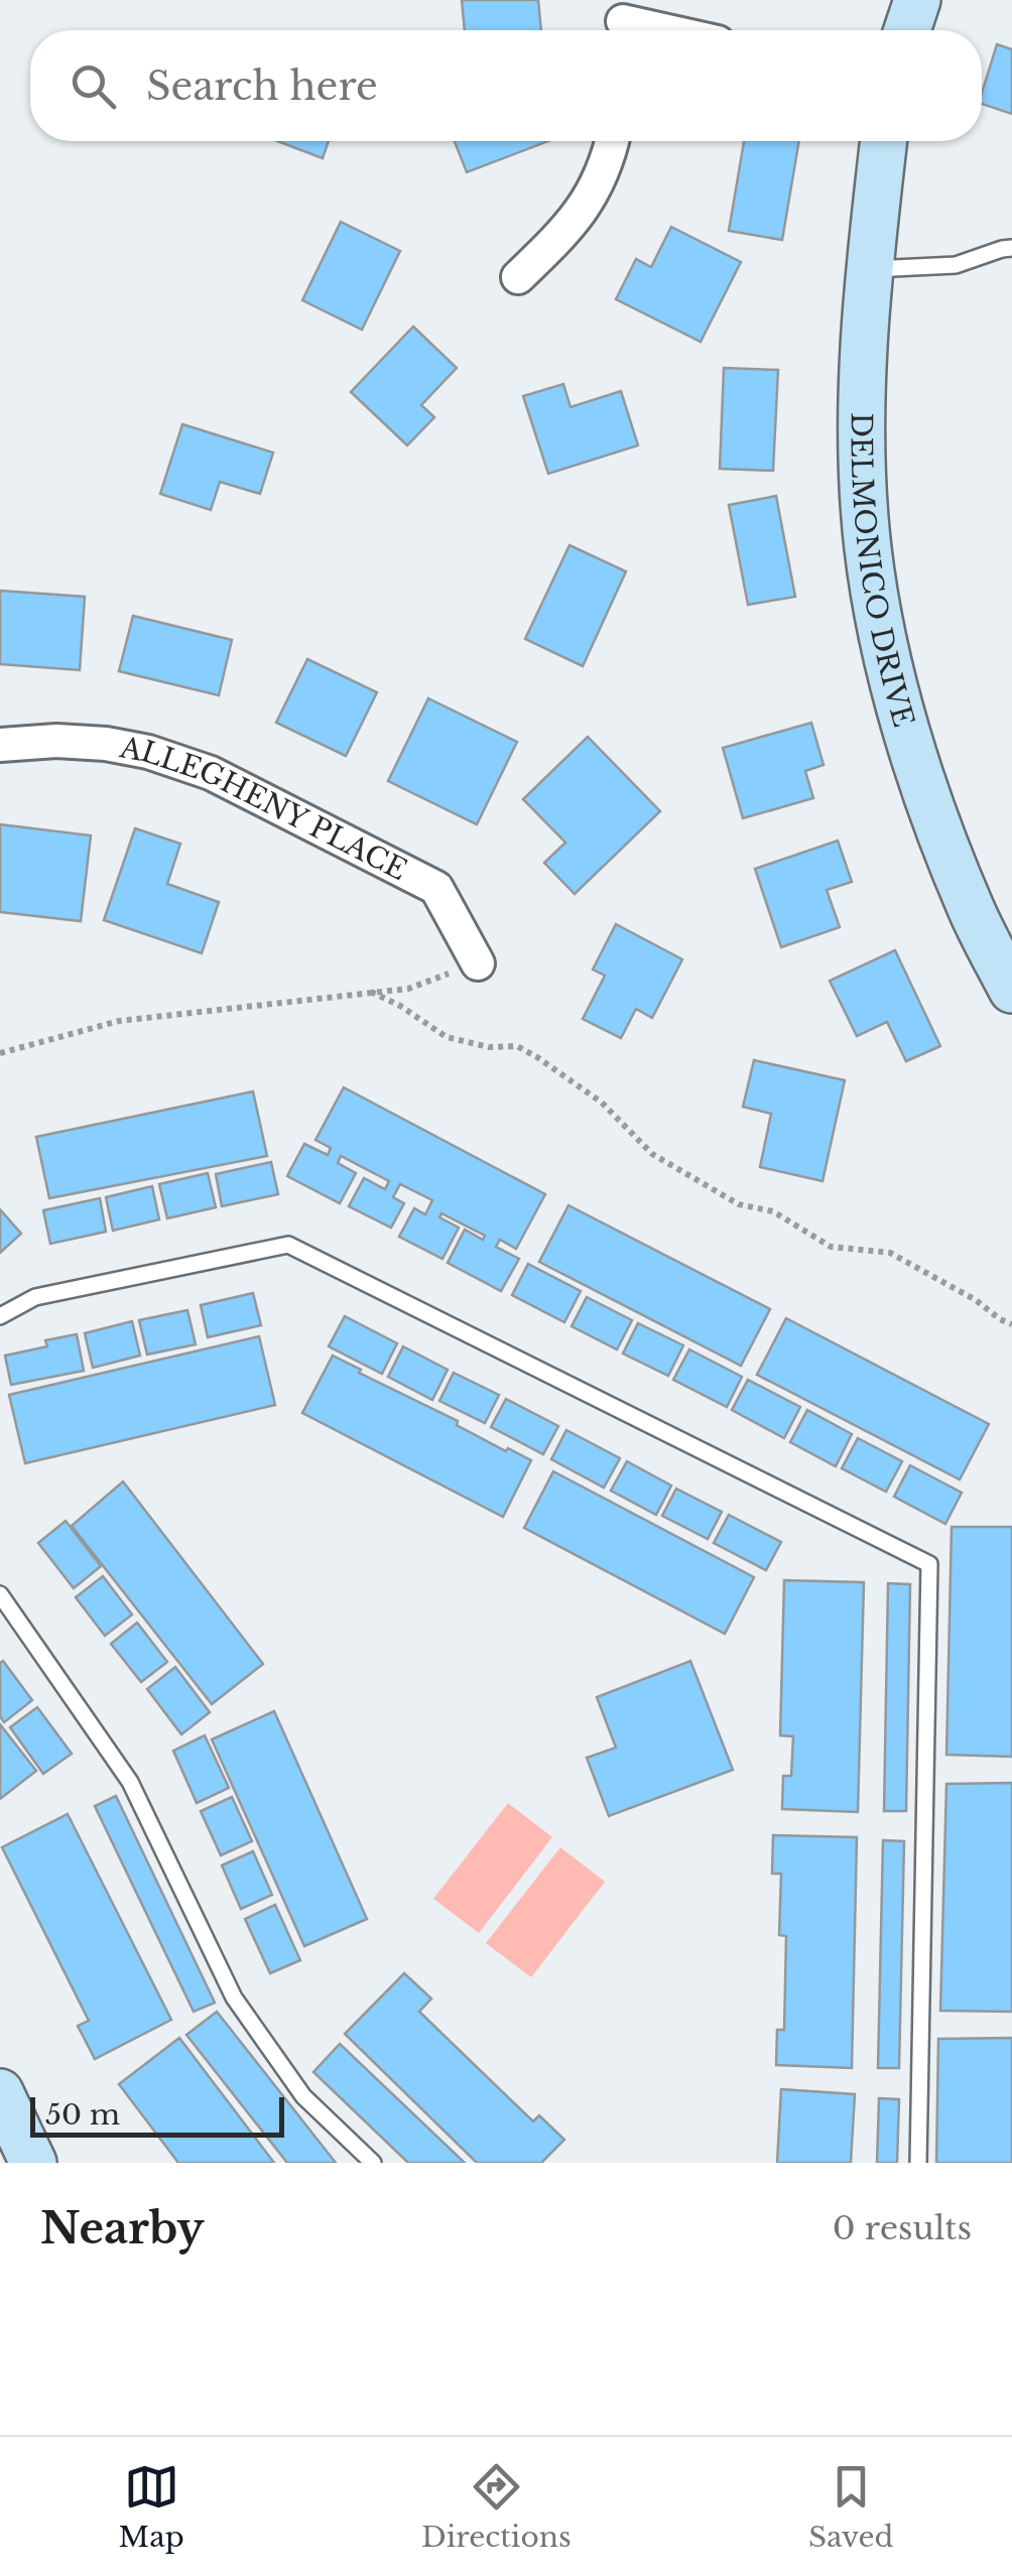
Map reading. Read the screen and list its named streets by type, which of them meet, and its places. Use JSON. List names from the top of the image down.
{
  "streets": {
    "street": ["DELMONICO DRIVE", "ALLEGHENY PLACE"]
  },
  "scale_bar": "50 m",
  "page": {
    "search": "Search here",
    "scale": "50 m",
    "heading": ["Nearby", "0 results"],
    "nav": ["Map", "Directions", "Saved"]
  }
}
